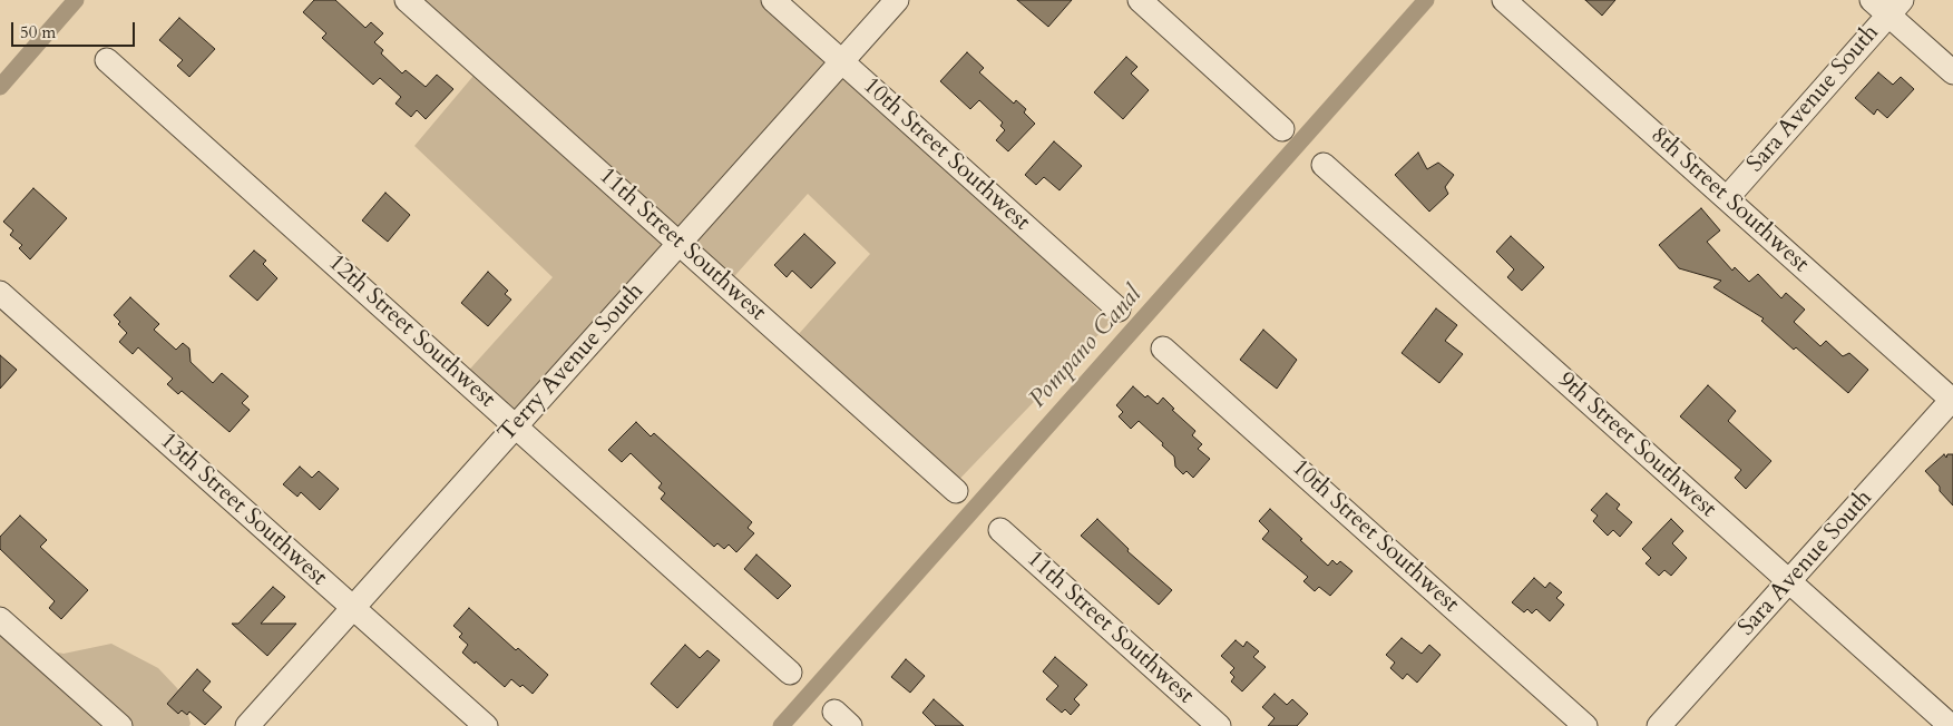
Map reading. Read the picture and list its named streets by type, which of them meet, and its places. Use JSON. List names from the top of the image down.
{
  "streets": {
    "street": [
      "Sara Avenue South",
      "10th Street Southwest",
      "8th Street Southwest",
      "11th Street Southwest",
      "12th Street Southwest",
      "Terry Avenue South",
      "9th Street Southwest",
      "13th Street Southwest"
    ]
  },
  "crossings": [
    ["Sara Avenue South", "8th Street Southwest"],
    ["Sara Avenue South", "9th Street Southwest"],
    ["10th Street Southwest", "Terry Avenue South"],
    ["11th Street Southwest", "Terry Avenue South"],
    ["12th Street Southwest", "Terry Avenue South"],
    ["Terry Avenue South", "13th Street Southwest"]
  ],
  "water": ["Pompano Canal"],
  "scale_bar": "50 m"
}
